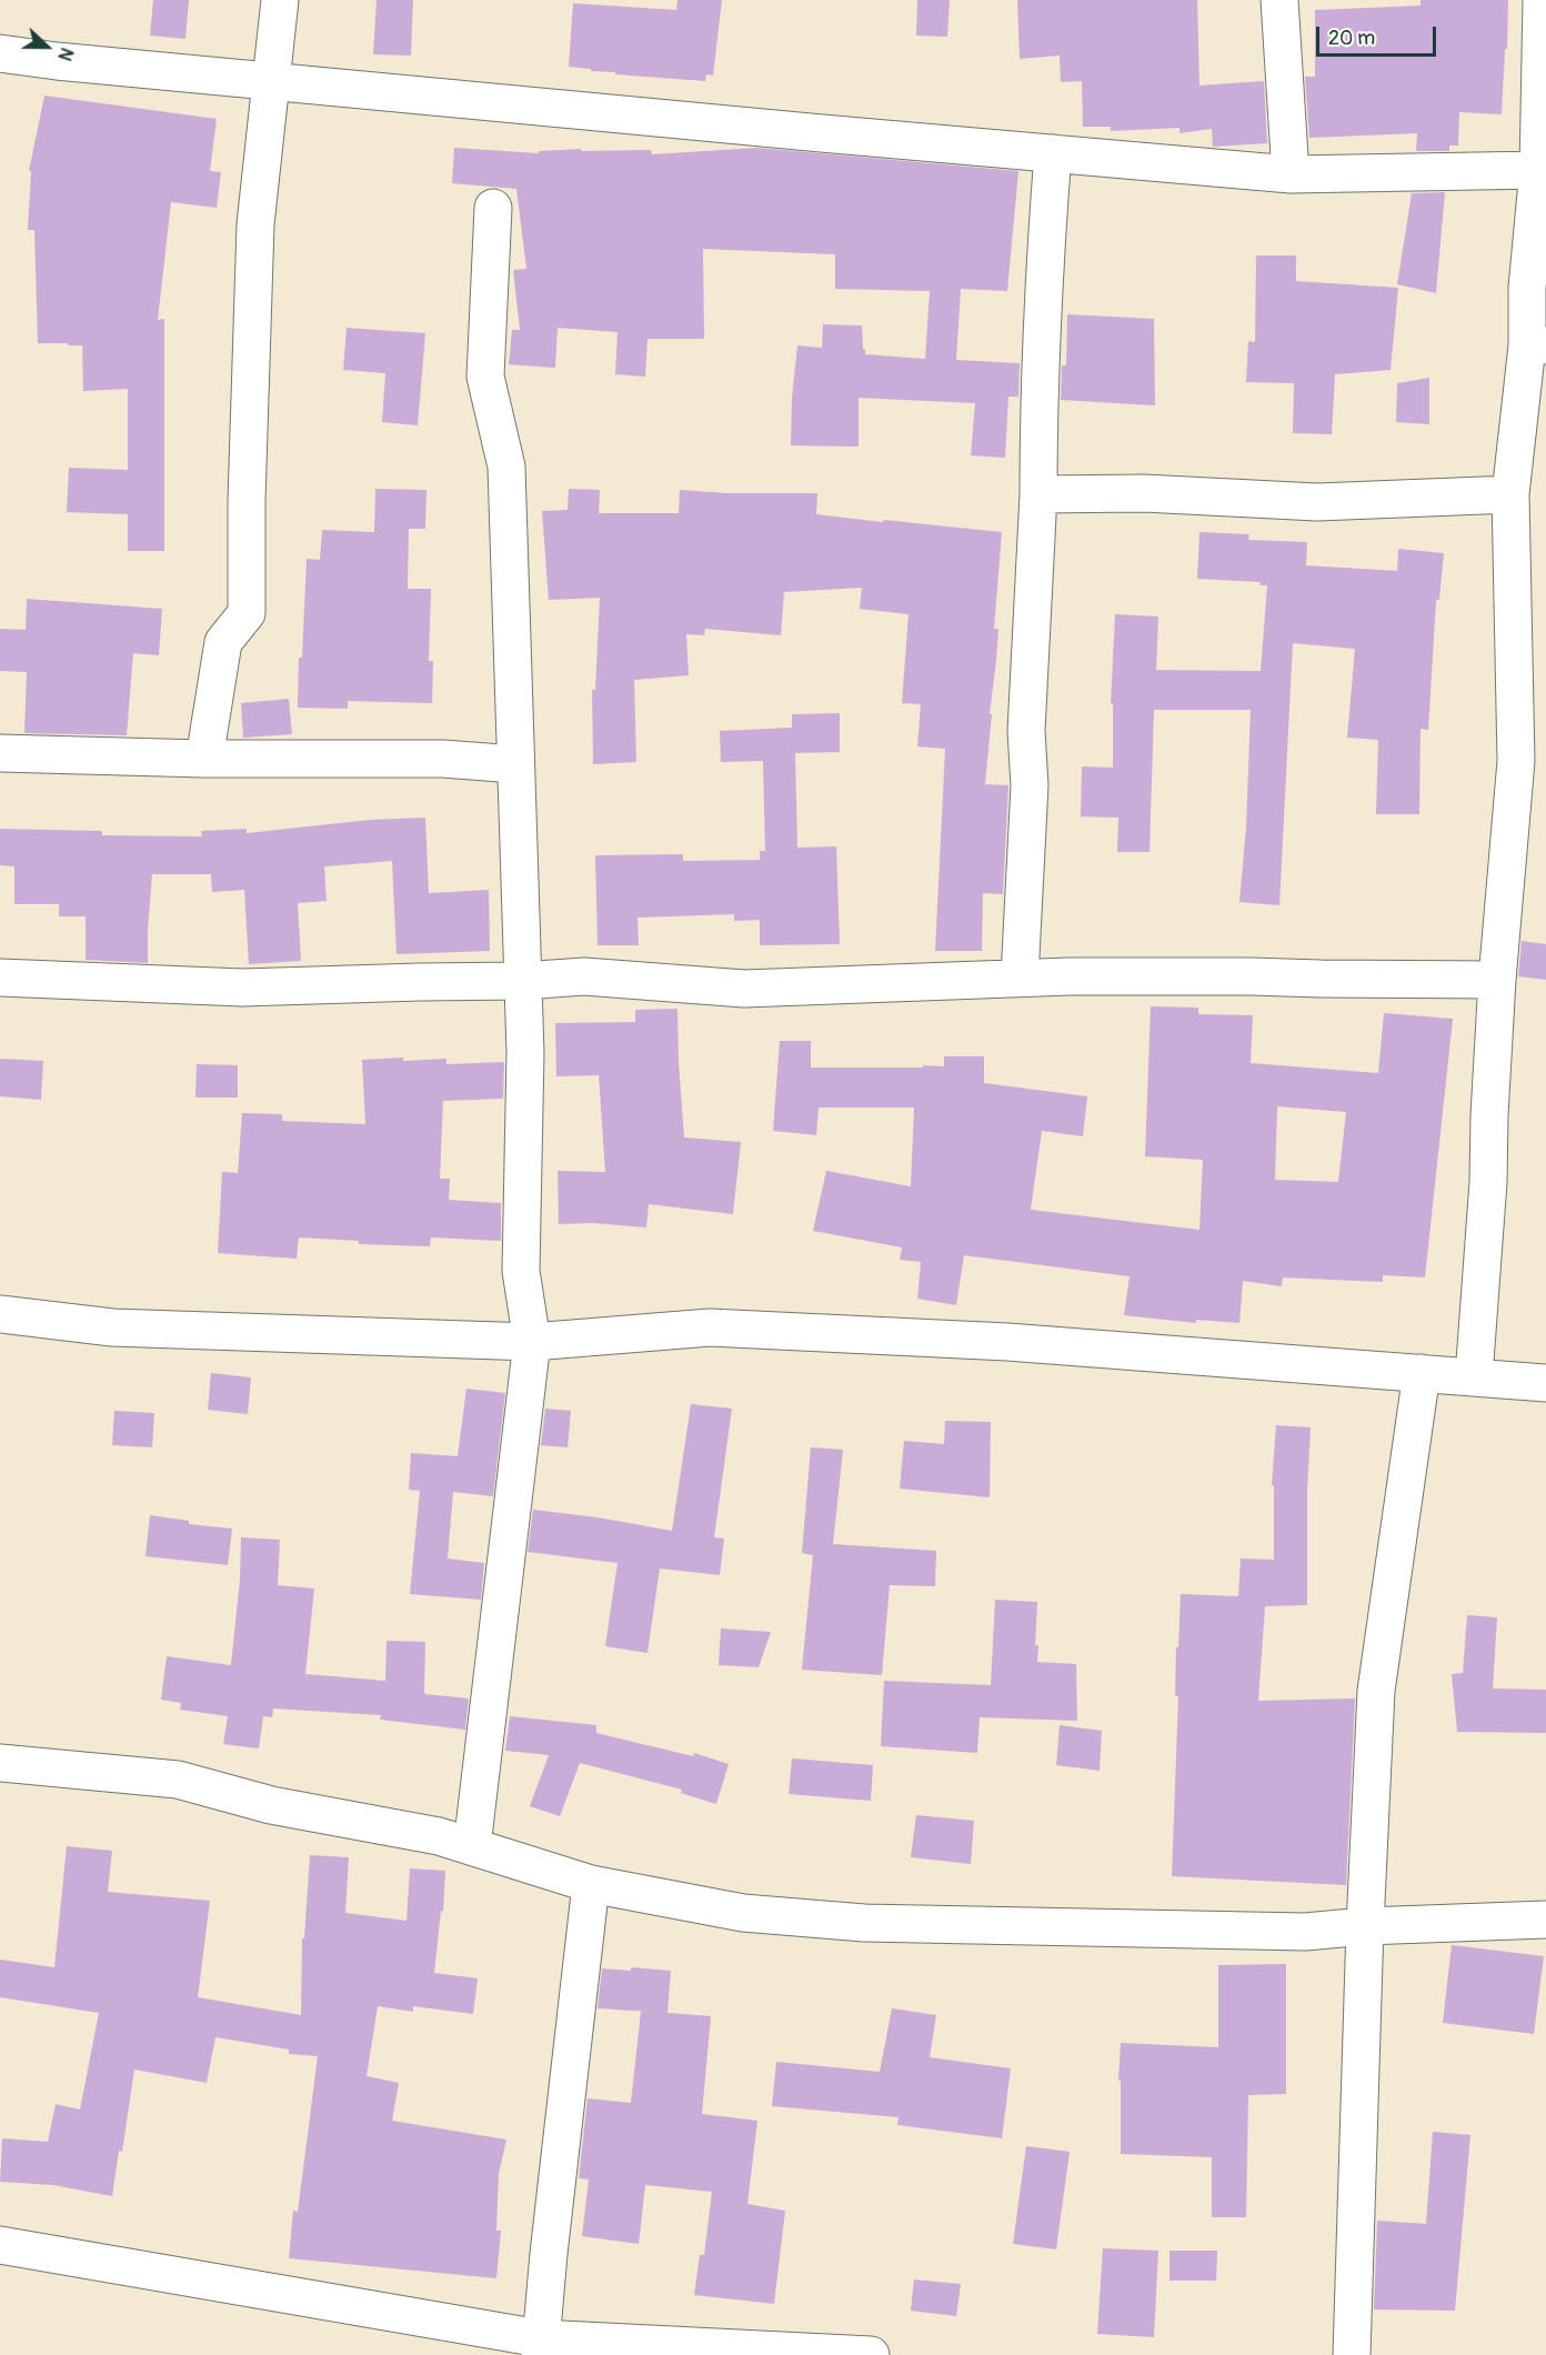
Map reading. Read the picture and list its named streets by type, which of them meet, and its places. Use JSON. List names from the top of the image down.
{
  "scale_bar": "20 m",
  "north": "right"
}
